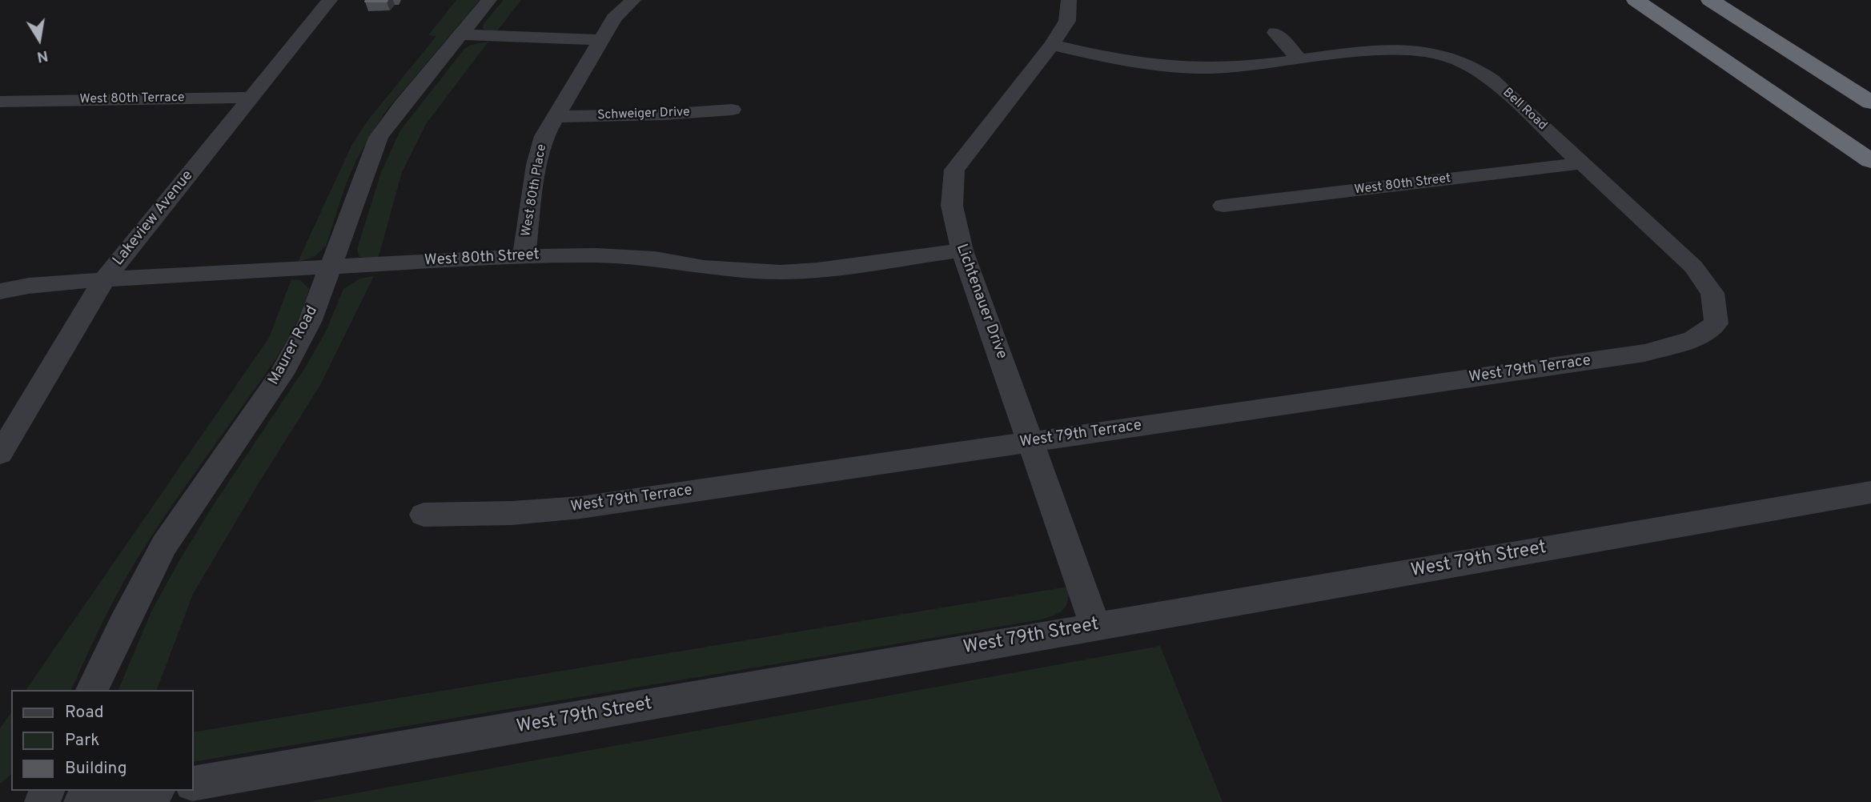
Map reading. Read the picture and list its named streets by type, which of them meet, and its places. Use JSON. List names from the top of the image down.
{
  "streets": {
    "street": [
      "West 80th Terrace",
      "Bell Road",
      "Schweiger Drive",
      "West 80th Street",
      "West 80th Place",
      "Lakeview Avenue",
      "Lichtenauer Drive",
      "Maurer Road",
      "West 79th Terrace",
      "West 79th Street"
    ]
  },
  "crossings": [
    ["West 80th Terrace", "Lakeview Avenue"],
    ["Bell Road", "West 80th Street"],
    ["Bell Road", "West 79th Terrace"],
    ["Schweiger Drive", "West 80th Place"],
    ["West 80th Street", "West 80th Place"],
    ["West 80th Street", "Lakeview Avenue"],
    ["West 80th Street", "Lichtenauer Drive"],
    ["West 80th Street", "Maurer Road"],
    ["Lichtenauer Drive", "West 79th Terrace"],
    ["Lichtenauer Drive", "West 79th Street"]
  ],
  "legend": ["Road", "Park", "Building"],
  "north": "bottom"
}
